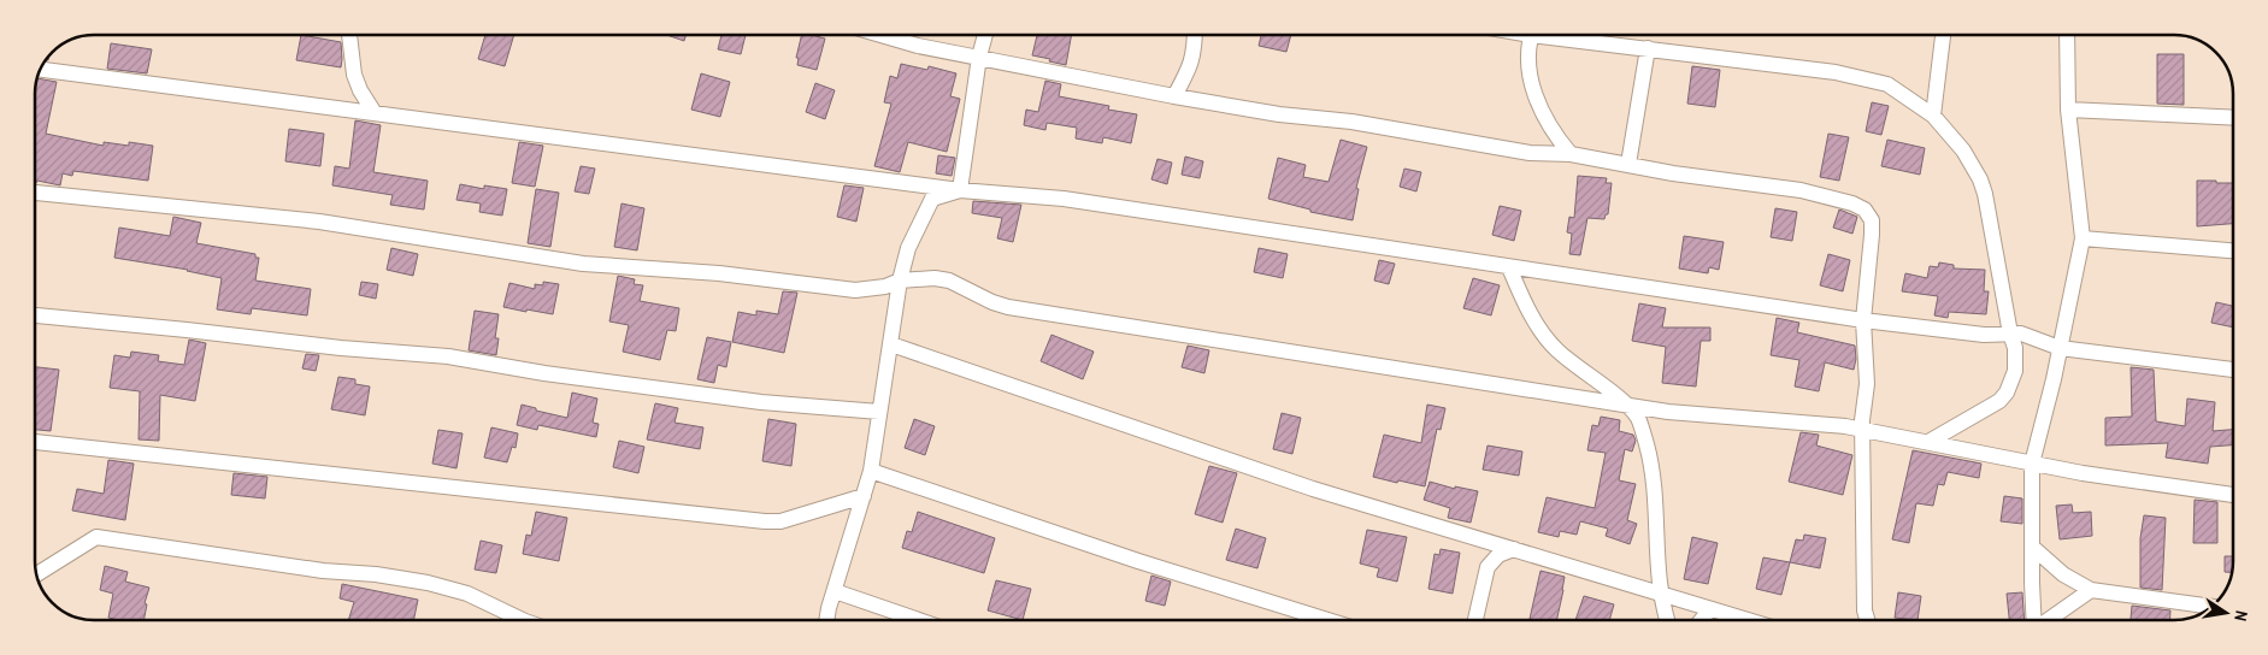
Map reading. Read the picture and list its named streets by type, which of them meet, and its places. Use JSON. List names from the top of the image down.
{
  "north": "right"
}
